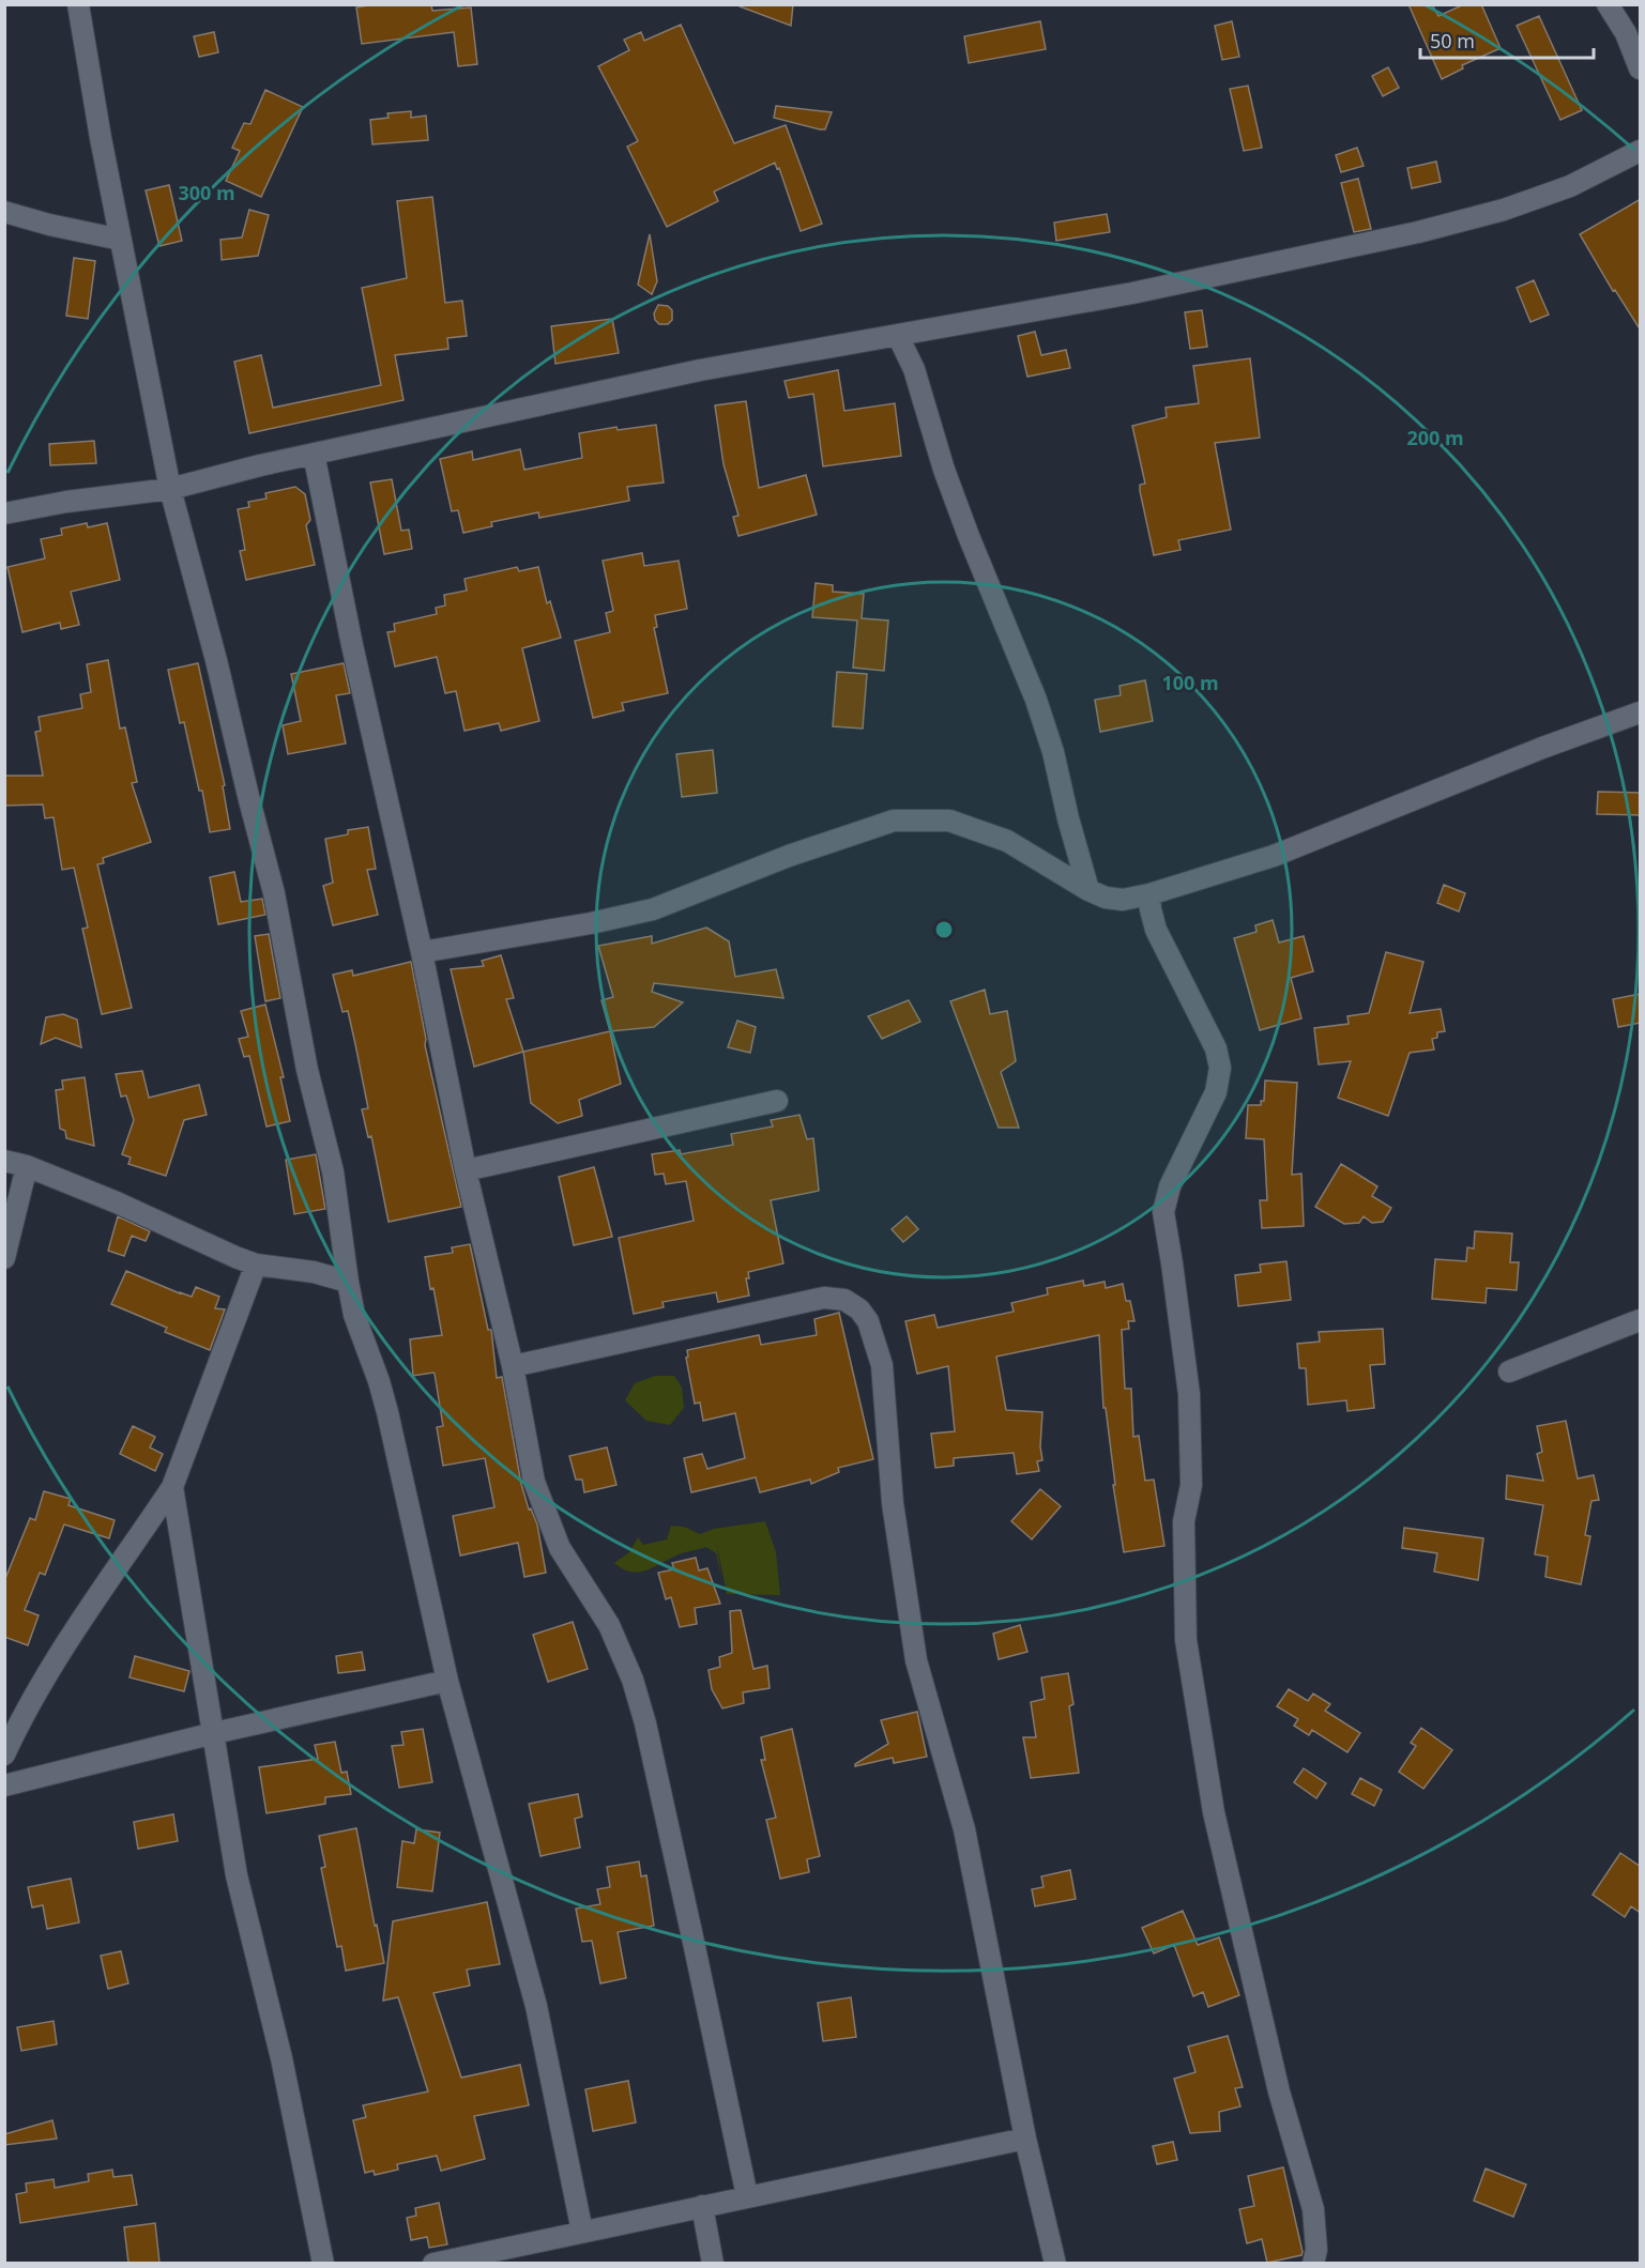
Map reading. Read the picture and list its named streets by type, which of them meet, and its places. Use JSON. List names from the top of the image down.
{
  "scale_bar": "50 m",
  "rings": ["300 m", "200 m", "100 m"]
}
